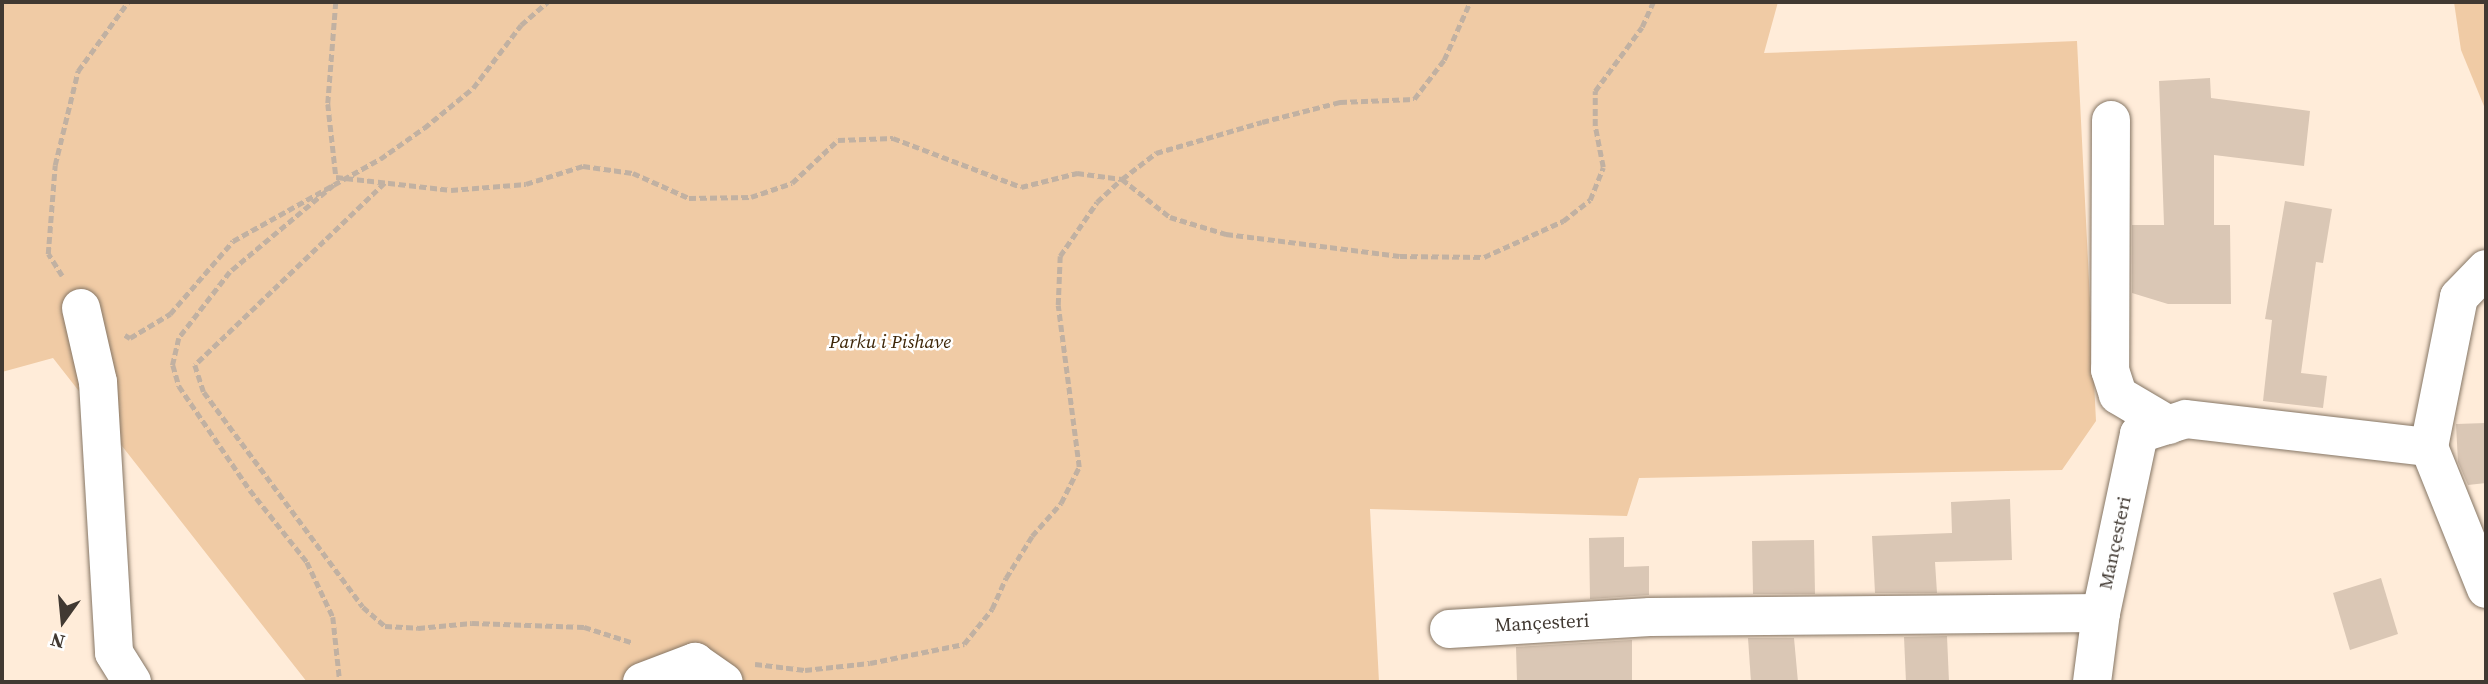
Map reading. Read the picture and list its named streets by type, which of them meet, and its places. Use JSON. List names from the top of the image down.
{
  "streets": {
    "street": ["Mançesteri"]
  },
  "parks": ["Parku i Pishave"],
  "north": "bottom"
}
